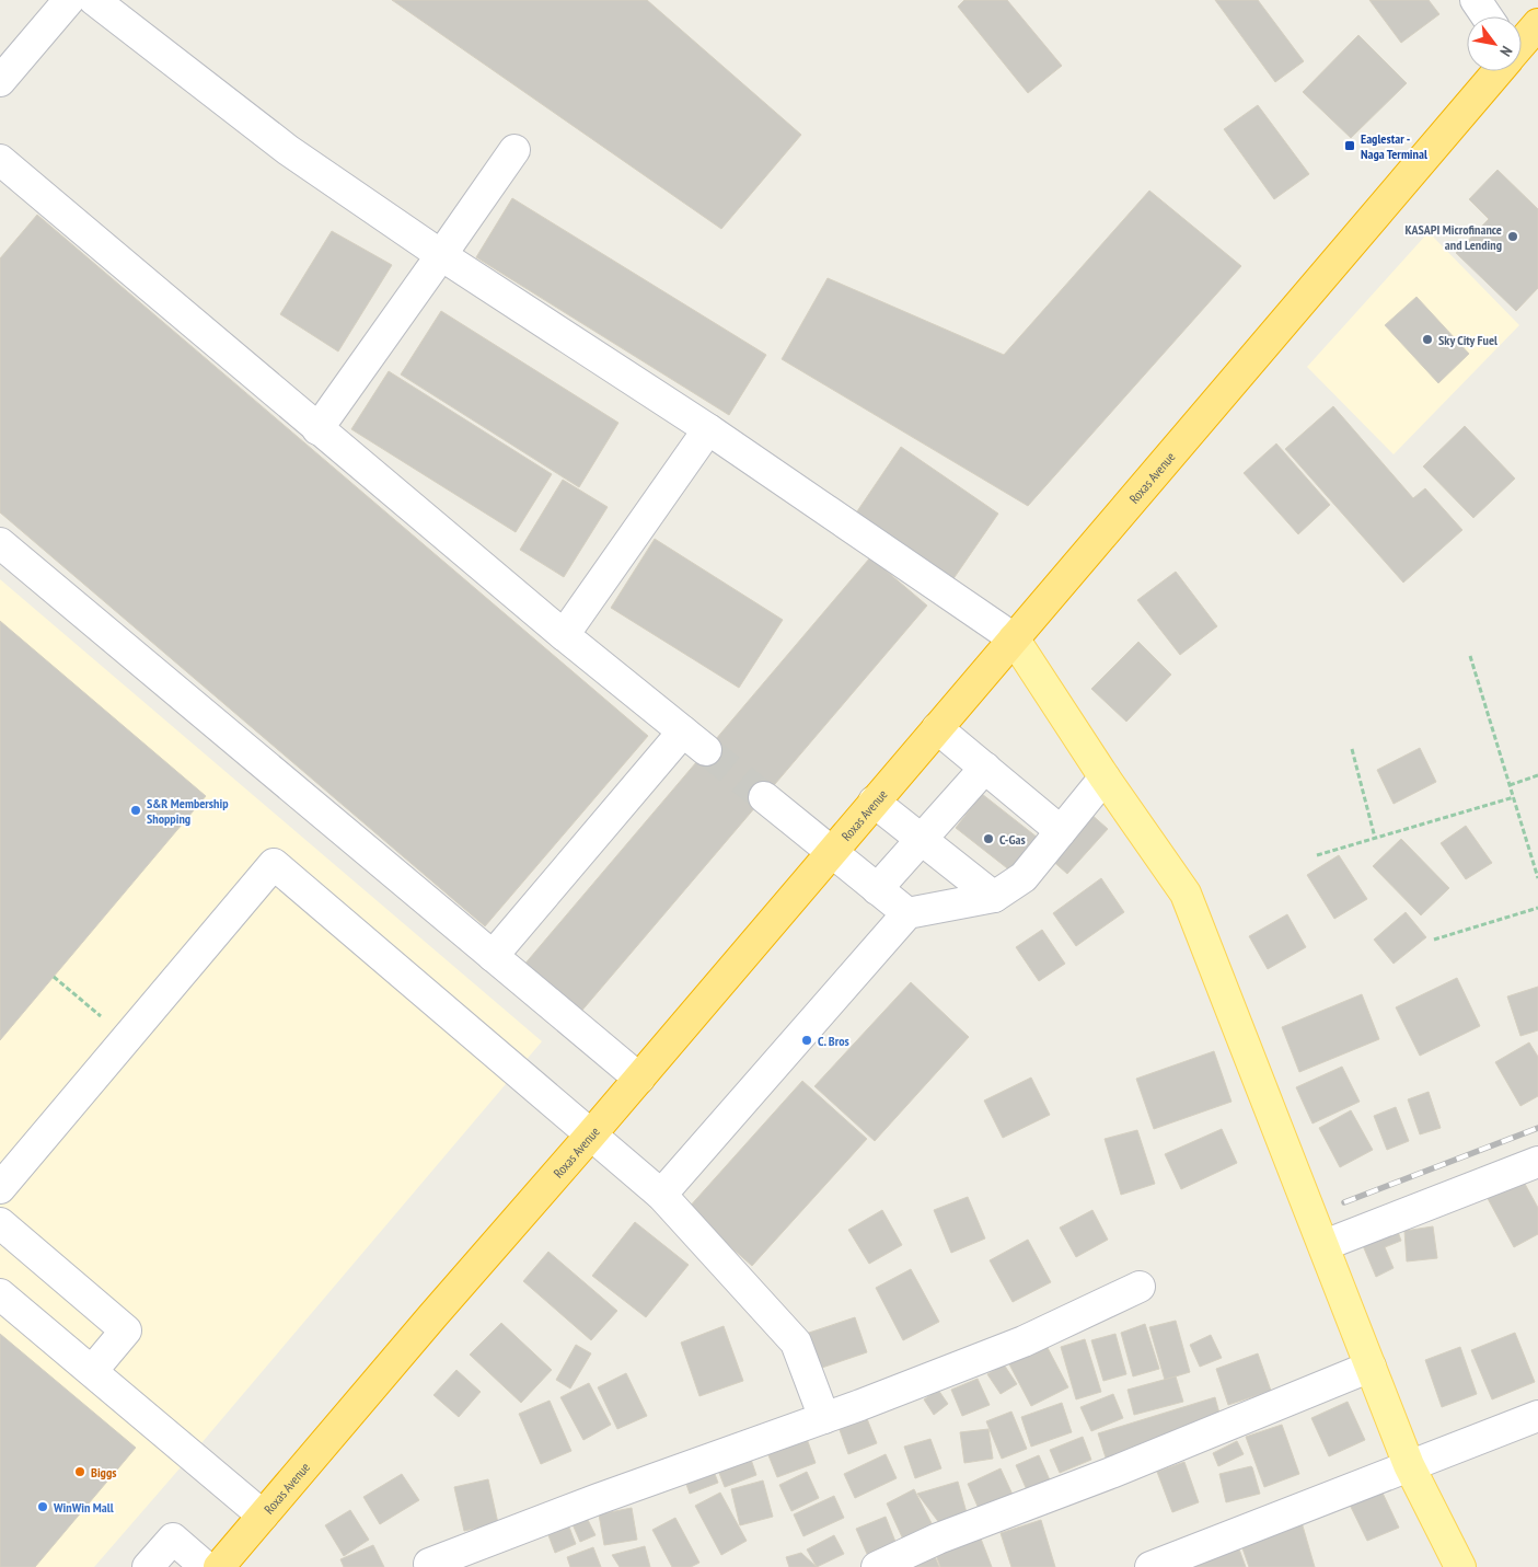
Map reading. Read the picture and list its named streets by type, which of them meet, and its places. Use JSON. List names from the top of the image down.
{
  "streets": {
    "highway": ["Roxas Avenue"]
  },
  "places": {
    "transit": ["Eaglestar - Naga Terminal"],
    "other": [
      "KASAPI Microfinance and Lending",
      "Sky City Fuel",
      "S&R Membership Shopping",
      "C-Gas",
      "C. Bros",
      "Biggs",
      "WinWin Mall"
    ]
  },
  "north": "bottom right"
}
